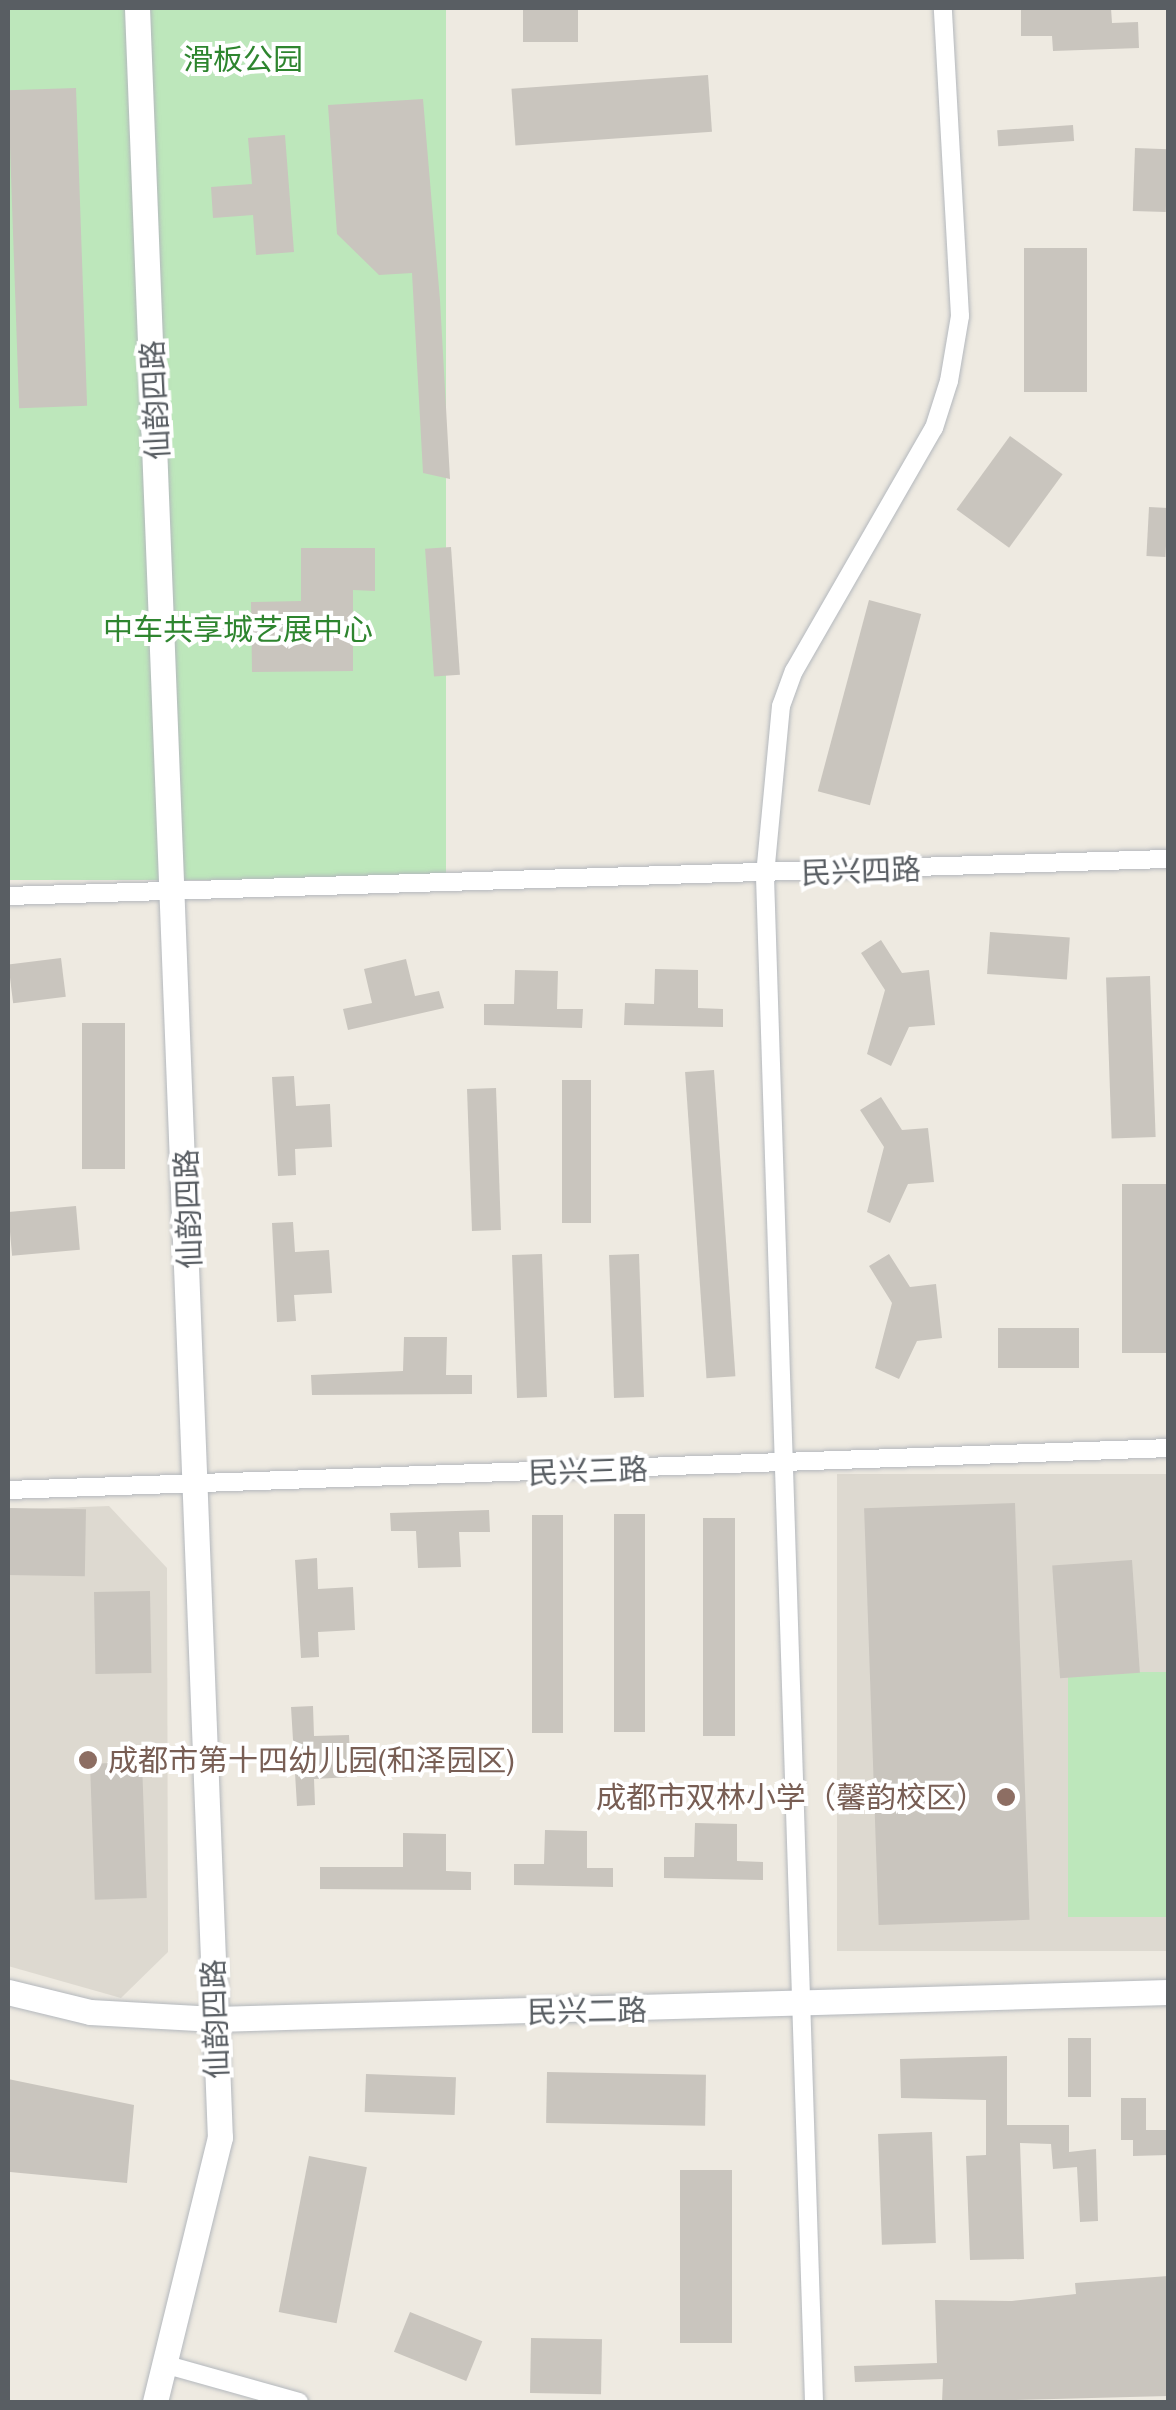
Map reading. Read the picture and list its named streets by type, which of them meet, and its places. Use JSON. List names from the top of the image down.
{
  "streets": {
    "street": [
      "仙韵四路",
      "民兴四路",
      "民兴三路",
      "民兴二路"
    ]
  },
  "crossings": [
    ["仙韵四路", "民兴四路"],
    ["仙韵四路", "民兴三路"],
    ["仙韵四路", "民兴二路"]
  ],
  "parks": ["滑板公园", "中车共享城艺展中心"],
  "places": ["成都市第十四幼儿园(和泽园区)", "成都市双林小学（馨韵校区）"]
}
